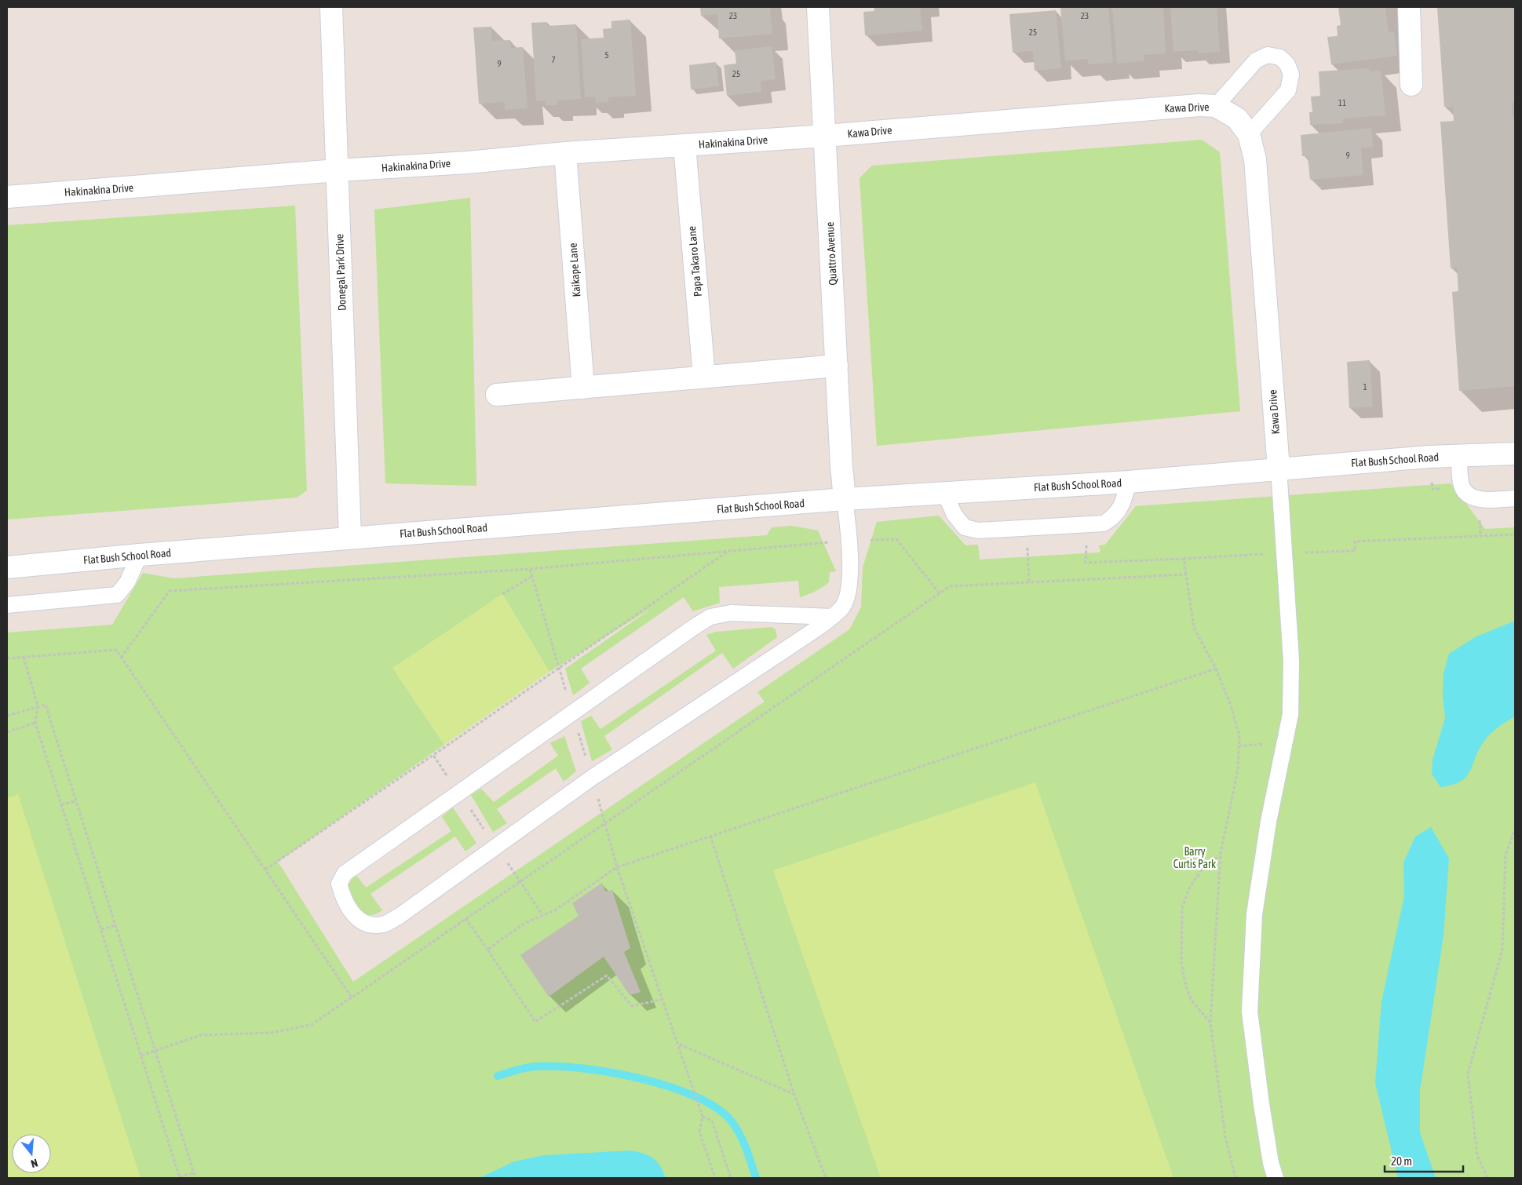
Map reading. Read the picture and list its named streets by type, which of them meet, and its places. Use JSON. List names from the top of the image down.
{
  "streets": {
    "street": [
      "Kawa Drive",
      "Hakinakina Drive",
      "Quattro Avenue",
      "Papa Takaro Lane",
      "Kaikape Lane",
      "Donegal Park Drive",
      "Flat Bush School Road"
    ]
  },
  "crossings": [
    ["Kawa Drive", "Hakinakina Drive"],
    ["Kawa Drive", "Quattro Avenue"],
    ["Kawa Drive", "Flat Bush School Road"],
    ["Hakinakina Drive", "Quattro Avenue"],
    ["Hakinakina Drive", "Papa Takaro Lane"],
    ["Hakinakina Drive", "Kaikape Lane"],
    ["Hakinakina Drive", "Donegal Park Drive"],
    ["Quattro Avenue", "Flat Bush School Road"],
    ["Donegal Park Drive", "Flat Bush School Road"]
  ],
  "parks": ["Barry Curtis Park"],
  "house_numbers": [
    "23",
    "23",
    "25",
    "5",
    "7",
    "9",
    "25",
    "11",
    "9",
    "1"
  ],
  "scale_bar": "20 m",
  "north": "bottom"
}
